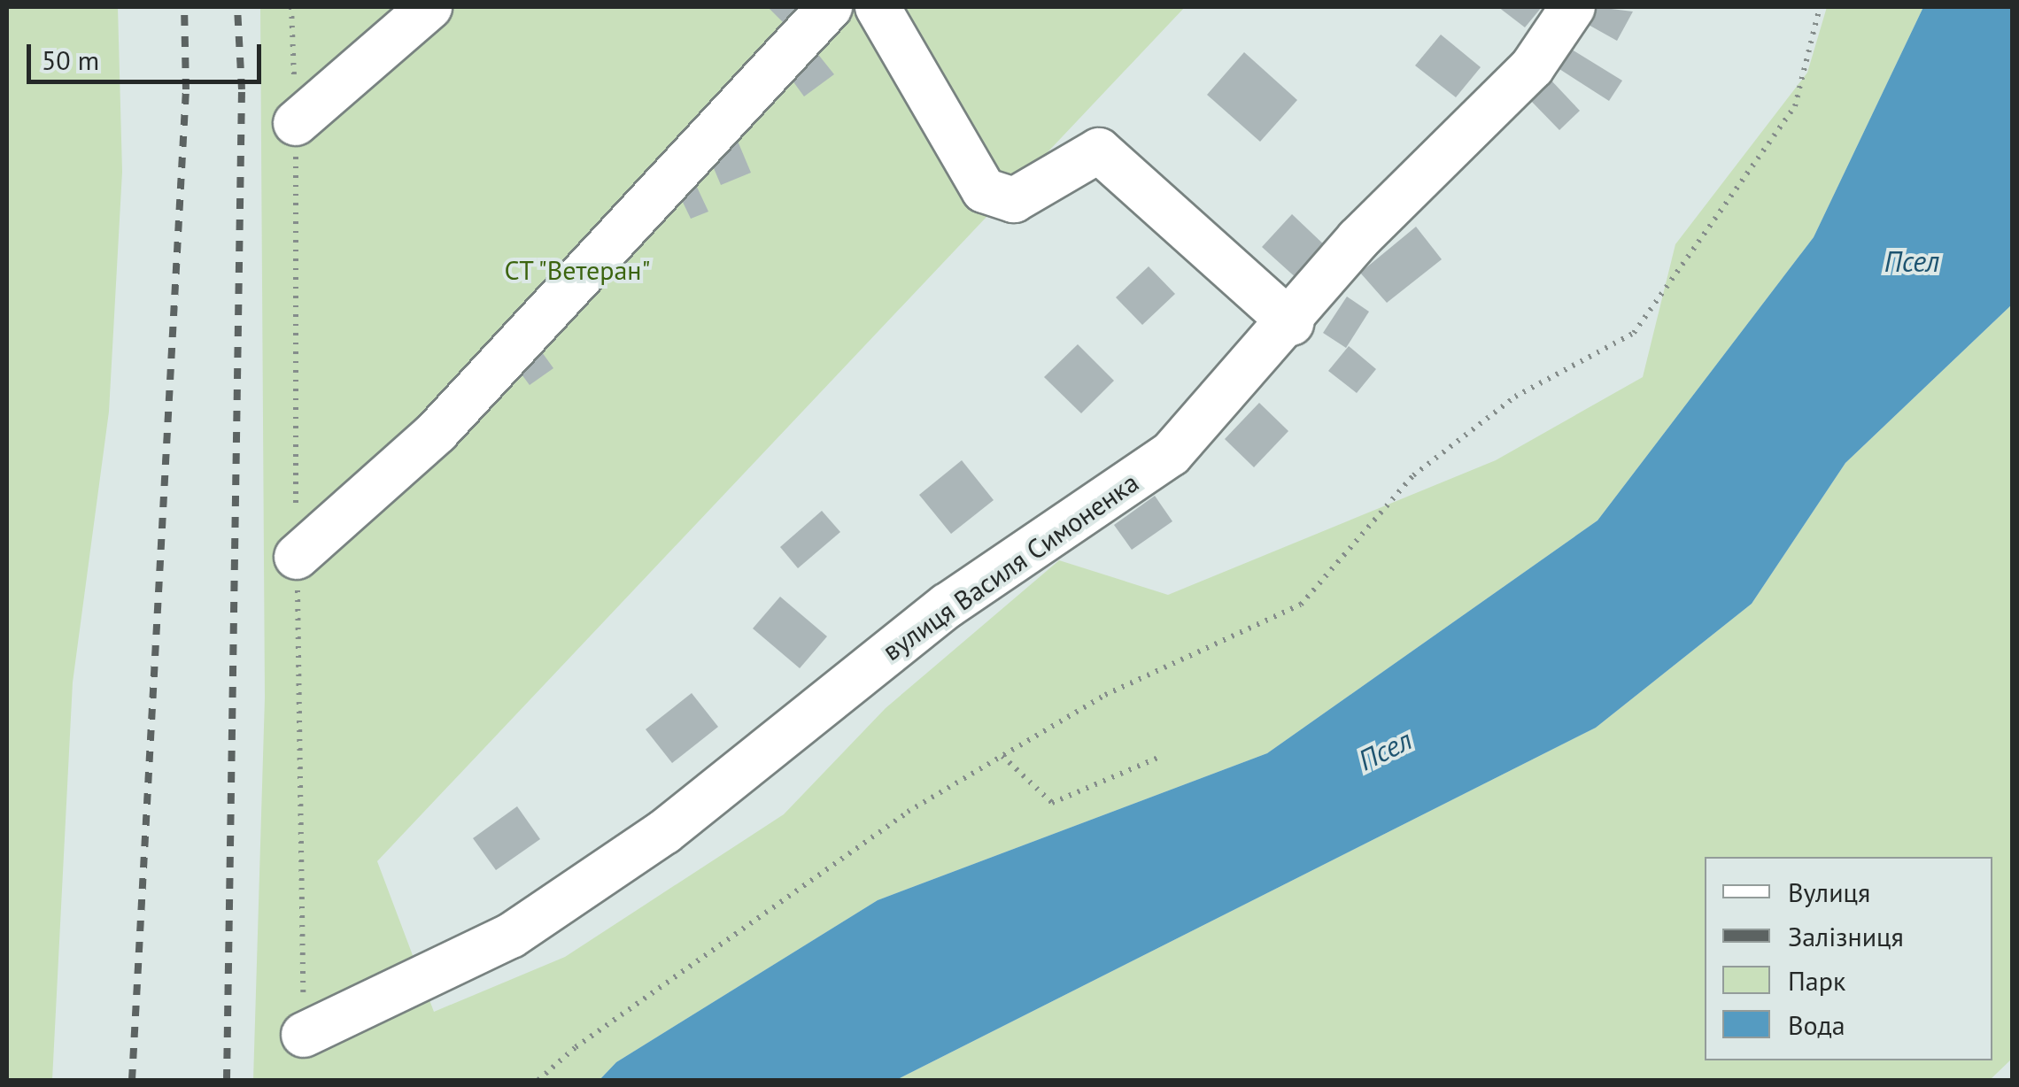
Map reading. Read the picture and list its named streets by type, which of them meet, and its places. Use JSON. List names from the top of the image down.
{
  "streets": {
    "street": ["вулиця Василя Симоненка"]
  },
  "water": ["Псел"],
  "parks": ["СТ \"Ветеран\""],
  "legend": [
    "Вулиця",
    "Залізниця",
    "Парк",
    "Вода"
  ],
  "scale_bar": "50 m"
}
